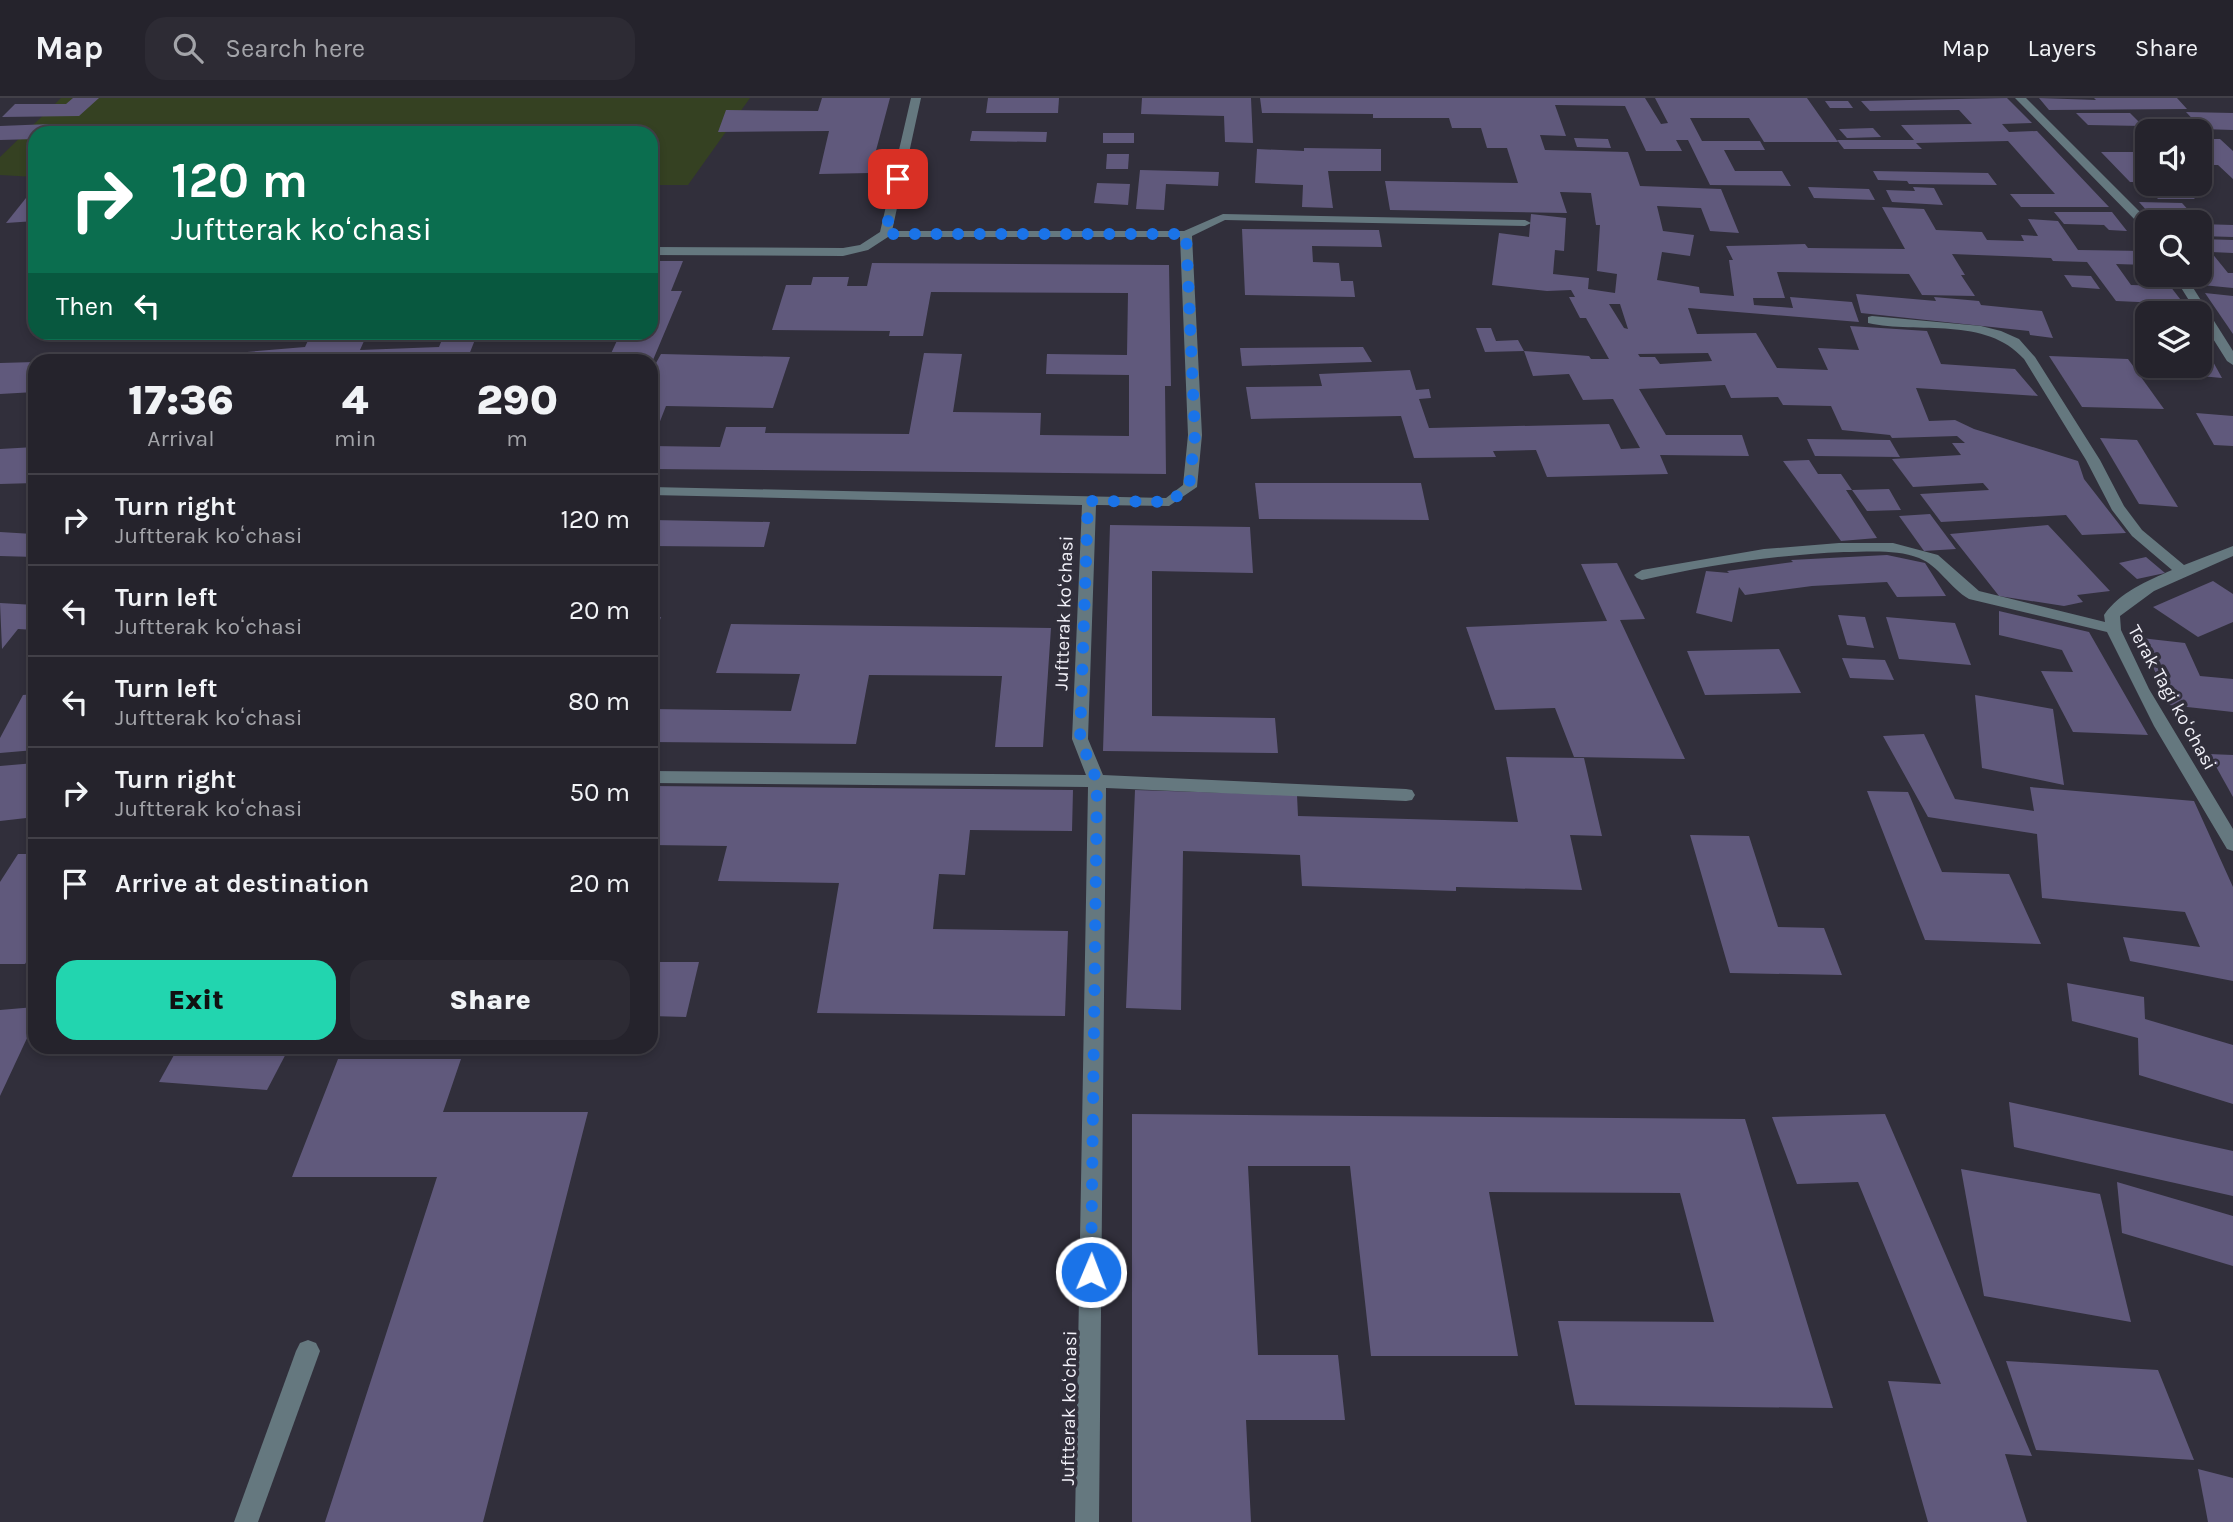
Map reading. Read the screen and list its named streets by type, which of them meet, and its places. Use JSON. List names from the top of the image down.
{
  "streets": {
    "street": ["Juftterak koʻchasi", "Terak Tagi koʻchasi"]
  },
  "page": {
    "header": "Map",
    "search": "Search here",
    "nav": ["Map", "Layers", "Share"],
    "turn": ["120 m", "Juftterak koʻchasi"],
    "then": "Then",
    "eta": [
      "17:36",
      "Arrival",
      "4",
      "min",
      "290",
      "m"
    ],
    "list": [
      {
        "name": "Turn right",
        "note": "Juftterak koʻchasi",
        "value": "120 m"
      },
      {
        "name": "Turn left",
        "note": "Juftterak koʻchasi",
        "value": "20 m"
      },
      {
        "name": "Turn left",
        "note": "Juftterak koʻchasi",
        "value": "80 m"
      },
      {
        "name": "Turn right",
        "note": "Juftterak koʻchasi",
        "value": "50 m"
      },
      {
        "name": "Arrive at destination",
        "value": "20 m"
      }
    ],
    "buttons": ["Exit", "Share"]
  }
}
